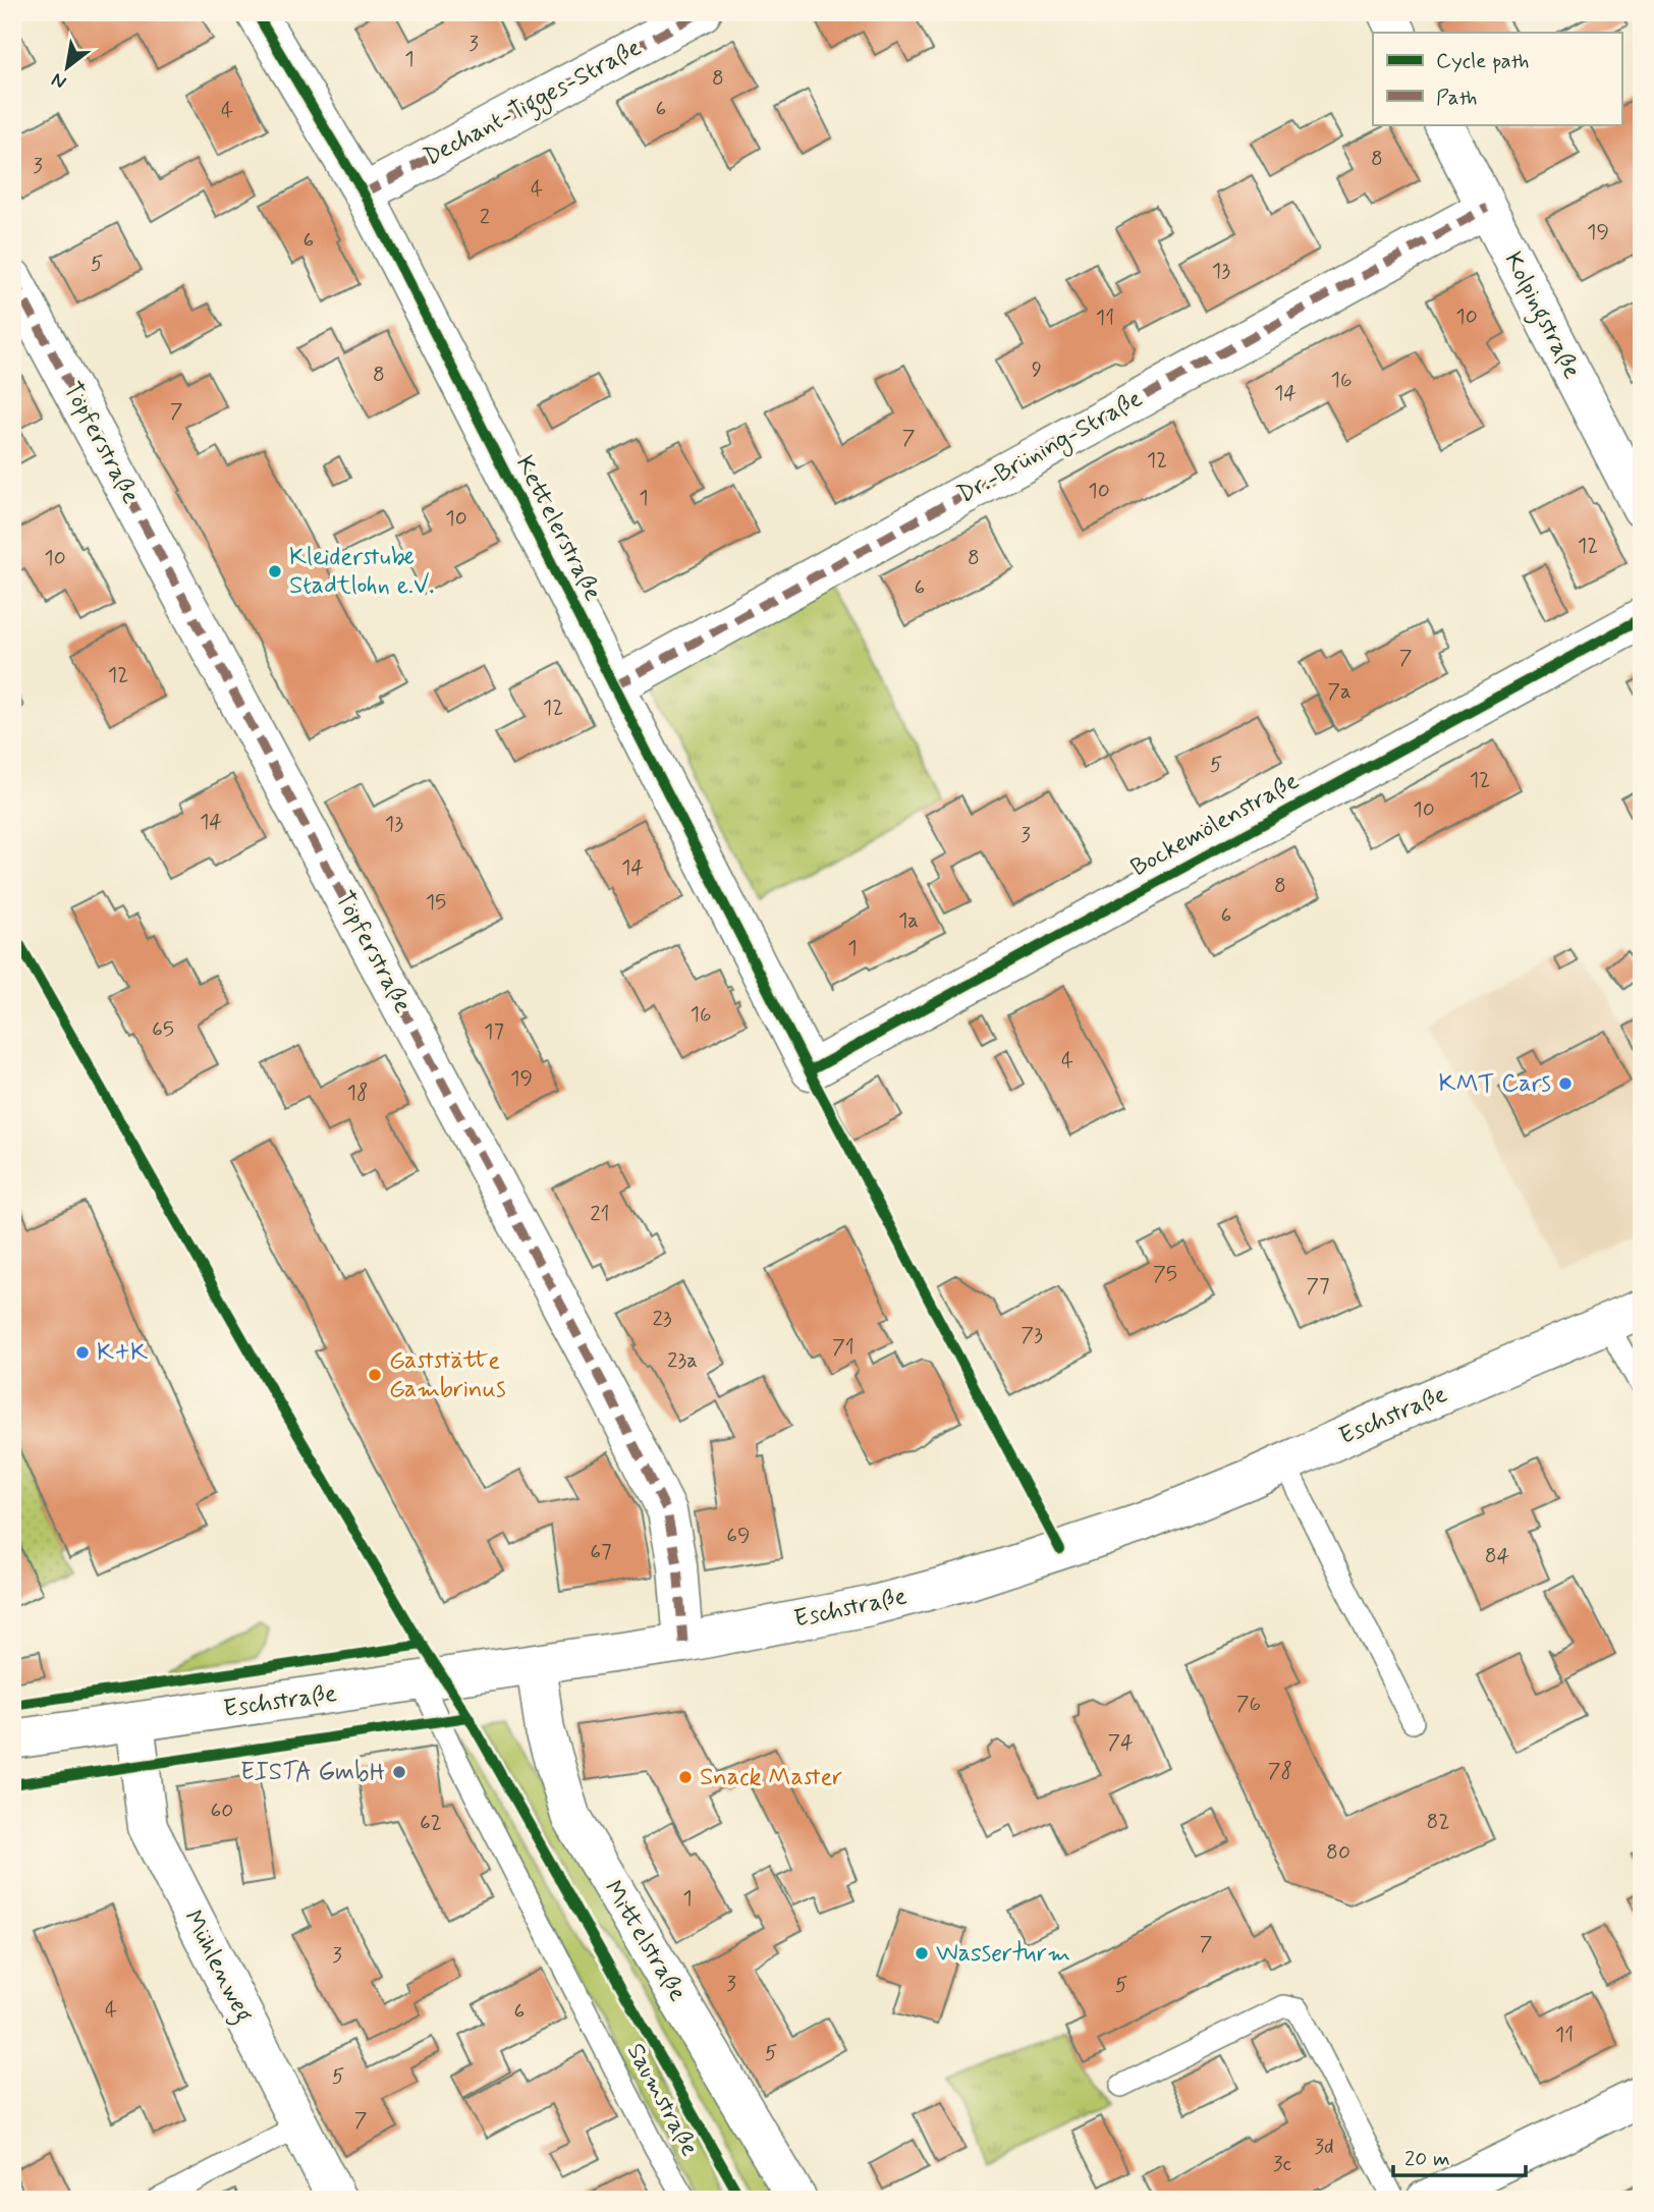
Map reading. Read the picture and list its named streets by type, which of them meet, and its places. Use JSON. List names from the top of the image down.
{
  "streets": {
    "street": [
      "Dechant-Tigges-Straße",
      "Kolpingstraße",
      "Töpferstraße",
      "Dr.-Brüning-Straße",
      "Kettelerstraße",
      "Bockemölenstraße",
      "Eschstraße",
      "Mittelstraße",
      "Mühlenweg"
    ],
    "lane": ["Saumstraße"]
  },
  "crossings": [
    ["Dechant-Tigges-Straße", "Kettelerstraße"],
    ["Kolpingstraße", "Dr.-Brüning-Straße"],
    ["Töpferstraße", "Eschstraße"],
    ["Dr.-Brüning-Straße", "Kettelerstraße"],
    ["Kettelerstraße", "Bockemölenstraße"],
    ["Eschstraße", "Mittelstraße"],
    ["Eschstraße", "Mühlenweg"],
    ["Eschstraße", "Saumstraße"]
  ],
  "places": [
    "Kleiderstube Stadtlohn e.V.",
    "KMT Cars",
    "K+K",
    "Gaststätte Gambrinus",
    "EISTA GmbH",
    "Snack Master",
    "Wasserturm"
  ],
  "house_numbers": [
    "3",
    "1",
    "8",
    "6",
    "4",
    "8",
    "3",
    "4",
    "2",
    "19",
    "6",
    "5",
    "13",
    "10",
    "11",
    "9",
    "8",
    "16",
    "14",
    "7",
    "7",
    "12",
    "10",
    "1",
    "10",
    "12",
    "10",
    "8",
    "6",
    "7",
    "12",
    "7a",
    "12",
    "5",
    "12",
    "10",
    "14",
    "13",
    "3",
    "14",
    "8",
    "15",
    "6",
    "1a",
    "1",
    "16",
    "65",
    "17",
    "4",
    "19",
    "18",
    "21",
    "75",
    "77",
    "23",
    "73",
    "71",
    "23a",
    "69",
    "67",
    "84",
    "76",
    "74",
    "78",
    "60",
    "82",
    "62",
    "80",
    "1",
    "7",
    "3",
    "3",
    "5",
    "4",
    "6",
    "11",
    "5",
    "5",
    "7",
    "3d",
    "3c"
  ],
  "legend": ["Cycle path", "Path"],
  "scale_bar": "20 m",
  "north": "bottom left"
}
